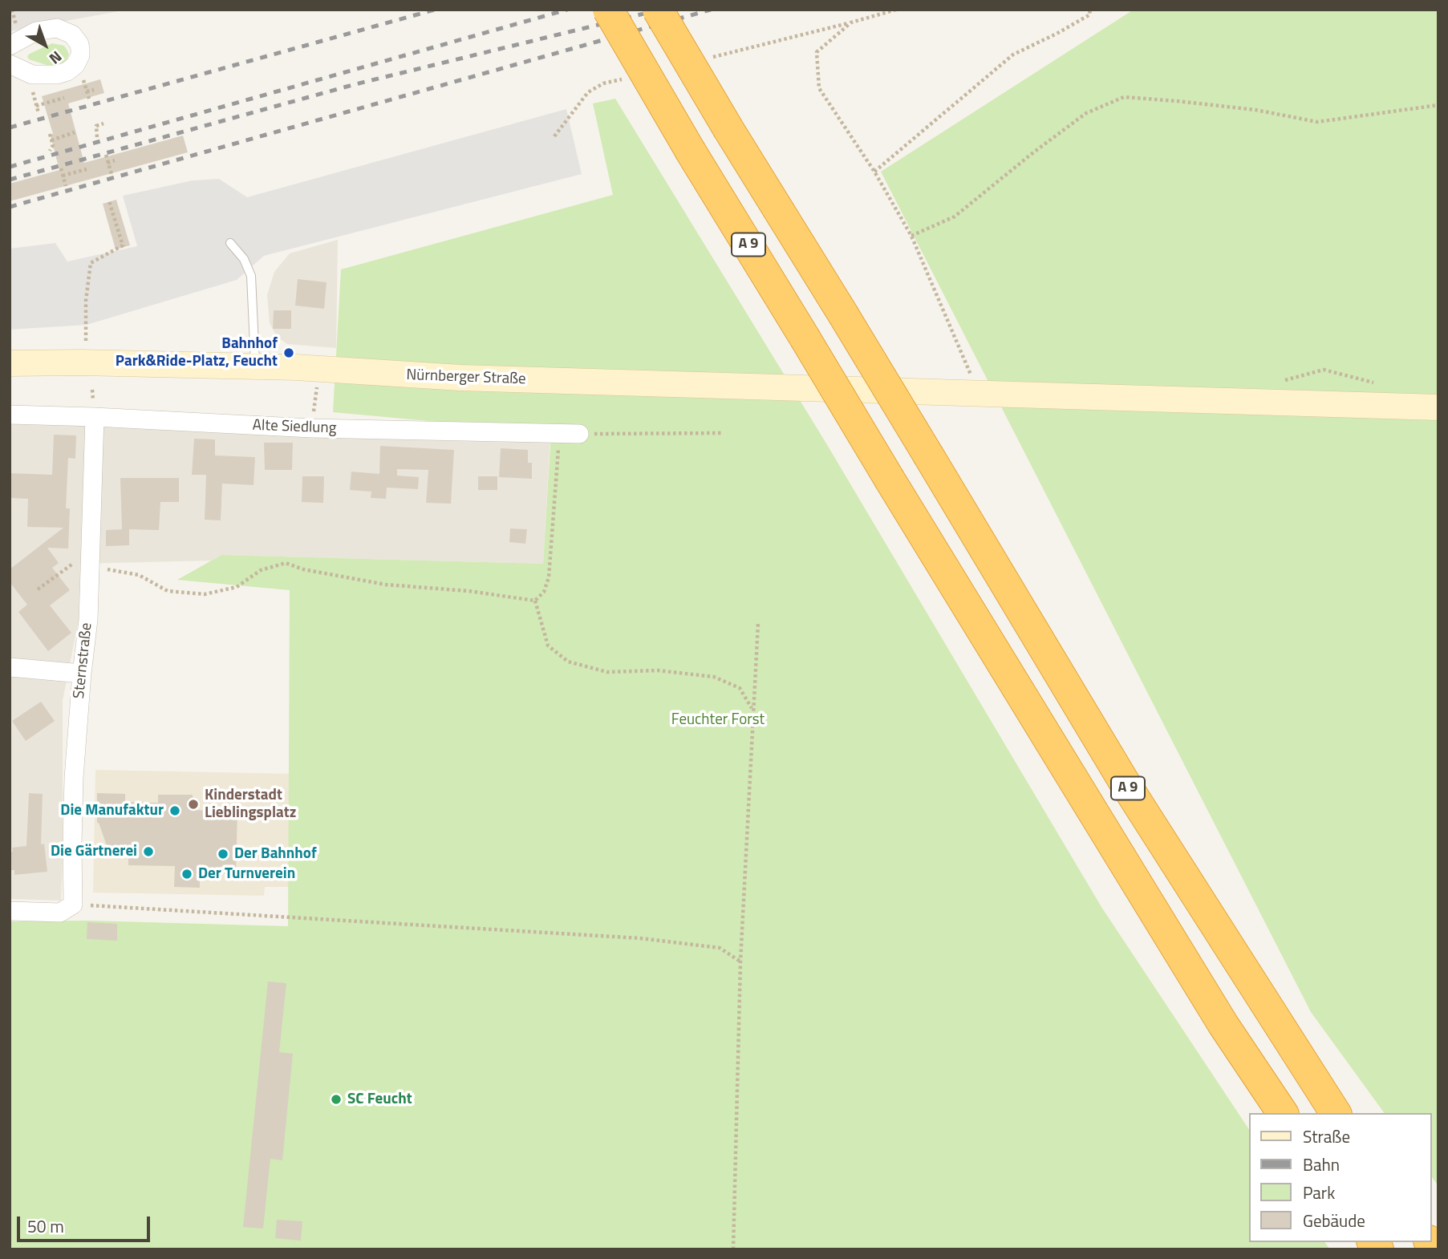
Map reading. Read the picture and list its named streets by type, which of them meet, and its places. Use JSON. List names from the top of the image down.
{
  "streets": {
    "highway": ["A 9"],
    "main road": ["Nürnberger Straße"],
    "street": ["Alte Siedlung", "Sternstraße"]
  },
  "crossings": [
    ["Alte Siedlung", "Sternstraße"]
  ],
  "parks": ["Feuchter Forst"],
  "places": [
    "Bahnhof Park&Ride-Platz, Feucht",
    "Kinderstadt Lieblingsplatz",
    "Die Manufaktur",
    "Die Gärtnerei",
    "Der Bahnhof",
    "Der Turnverein",
    "SC Feucht"
  ],
  "legend": [
    "Straße",
    "Bahn",
    "Park",
    "Gebäude"
  ],
  "scale_bar": "50 m",
  "north": "bottom right"
}
